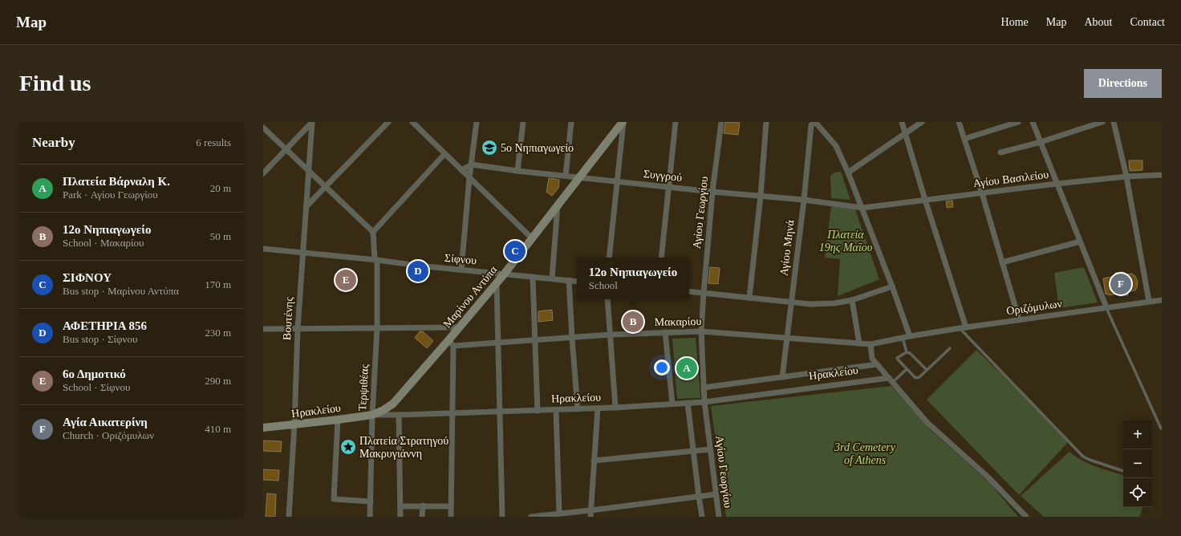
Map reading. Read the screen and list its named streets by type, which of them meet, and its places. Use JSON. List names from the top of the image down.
{
  "streets": {
    "street": [
      "Συγγρού",
      "Αγίου Βασιλείου",
      "Αγίου Γεωργίου",
      "Αγίου Μηνά",
      "Σίφνου",
      "Μαρίνου Αντύπα",
      "Οριζόμυλων",
      "Βουτένης",
      "Μακαρίου",
      "Ηρακλείου",
      "Τερψιθέας"
    ]
  },
  "crossings": [
    ["Συγγρού", "Αγίου Βασιλείου"],
    ["Συγγρού", "Αγίου Γεωργίου"],
    ["Συγγρού", "Αγίου Μηνά"],
    ["Συγγρού", "Μαρίνου Αντύπα"],
    ["Αγίου Γεωργίου", "Μακαρίου"],
    ["Αγίου Γεωργίου", "Ηρακλείου"],
    ["Αγίου Μηνά", "Μακαρίου"],
    ["Σίφνου", "Μαρίνου Αντύπα"],
    ["Σίφνου", "Βουτένης"],
    ["Σίφνου", "Τερψιθέας"],
    ["Μαρίνου Αντύπα", "Μακαρίου"],
    ["Μαρίνου Αντύπα", "Ηρακλείου"],
    ["Μαρίνου Αντύπα", "Τερψιθέας"],
    ["Οριζόμυλων", "Μακαρίου"],
    ["Βουτένης", "Ηρακλείου"],
    ["Ηρακλείου", "Τερψιθέας"]
  ],
  "parks": ["Πλατεία 19ης Μαΐου", "3rd Cemetery of Athens"],
  "places": {
    "school or university": ["5ο Νηπιαγωγείο"],
    "place": ["Πλατεία Στρατηγού Μακρυγιάννη"]
  },
  "page": {
    "header": "Map",
    "nav": [
      "Home",
      "Map",
      "About",
      "Contact"
    ],
    "buttons": "Directions",
    "title": "Find us",
    "heading": ["Nearby", "6 results"],
    "list": [
      {
        "mark": "A",
        "name": "Πλατεία Βάρναλη Κ.",
        "note": "Park · Αγίου Γεωργίου",
        "value": "20 m"
      },
      {
        "mark": "B",
        "name": "12ο Νηπιαγωγείο",
        "note": "School · Μακαρίου",
        "value": "50 m"
      },
      {
        "mark": "C",
        "name": "ΣΙΦΝΟΥ",
        "note": "Bus stop · Μαρίνου Αντύπα",
        "value": "170 m"
      },
      {
        "mark": "D",
        "name": "ΑΦΕΤΗΡΙΑ 856",
        "note": "Bus stop · Σίφνου",
        "value": "230 m"
      },
      {
        "mark": "E",
        "name": "6ο Δημοτικό",
        "note": "School · Σίφνου",
        "value": "290 m"
      },
      {
        "mark": "F",
        "name": "Αγία Αικατερίνη",
        "note": "Church · Οριζόμυλων",
        "value": "410 m"
      }
    ],
    "pins": [
      "C",
      "D",
      "E",
      "F",
      "B",
      "A"
    ],
    "popup": ["12ο Νηπιαγωγείο", "School"],
    "map_buttons": ["+", "−"]
  }
}
